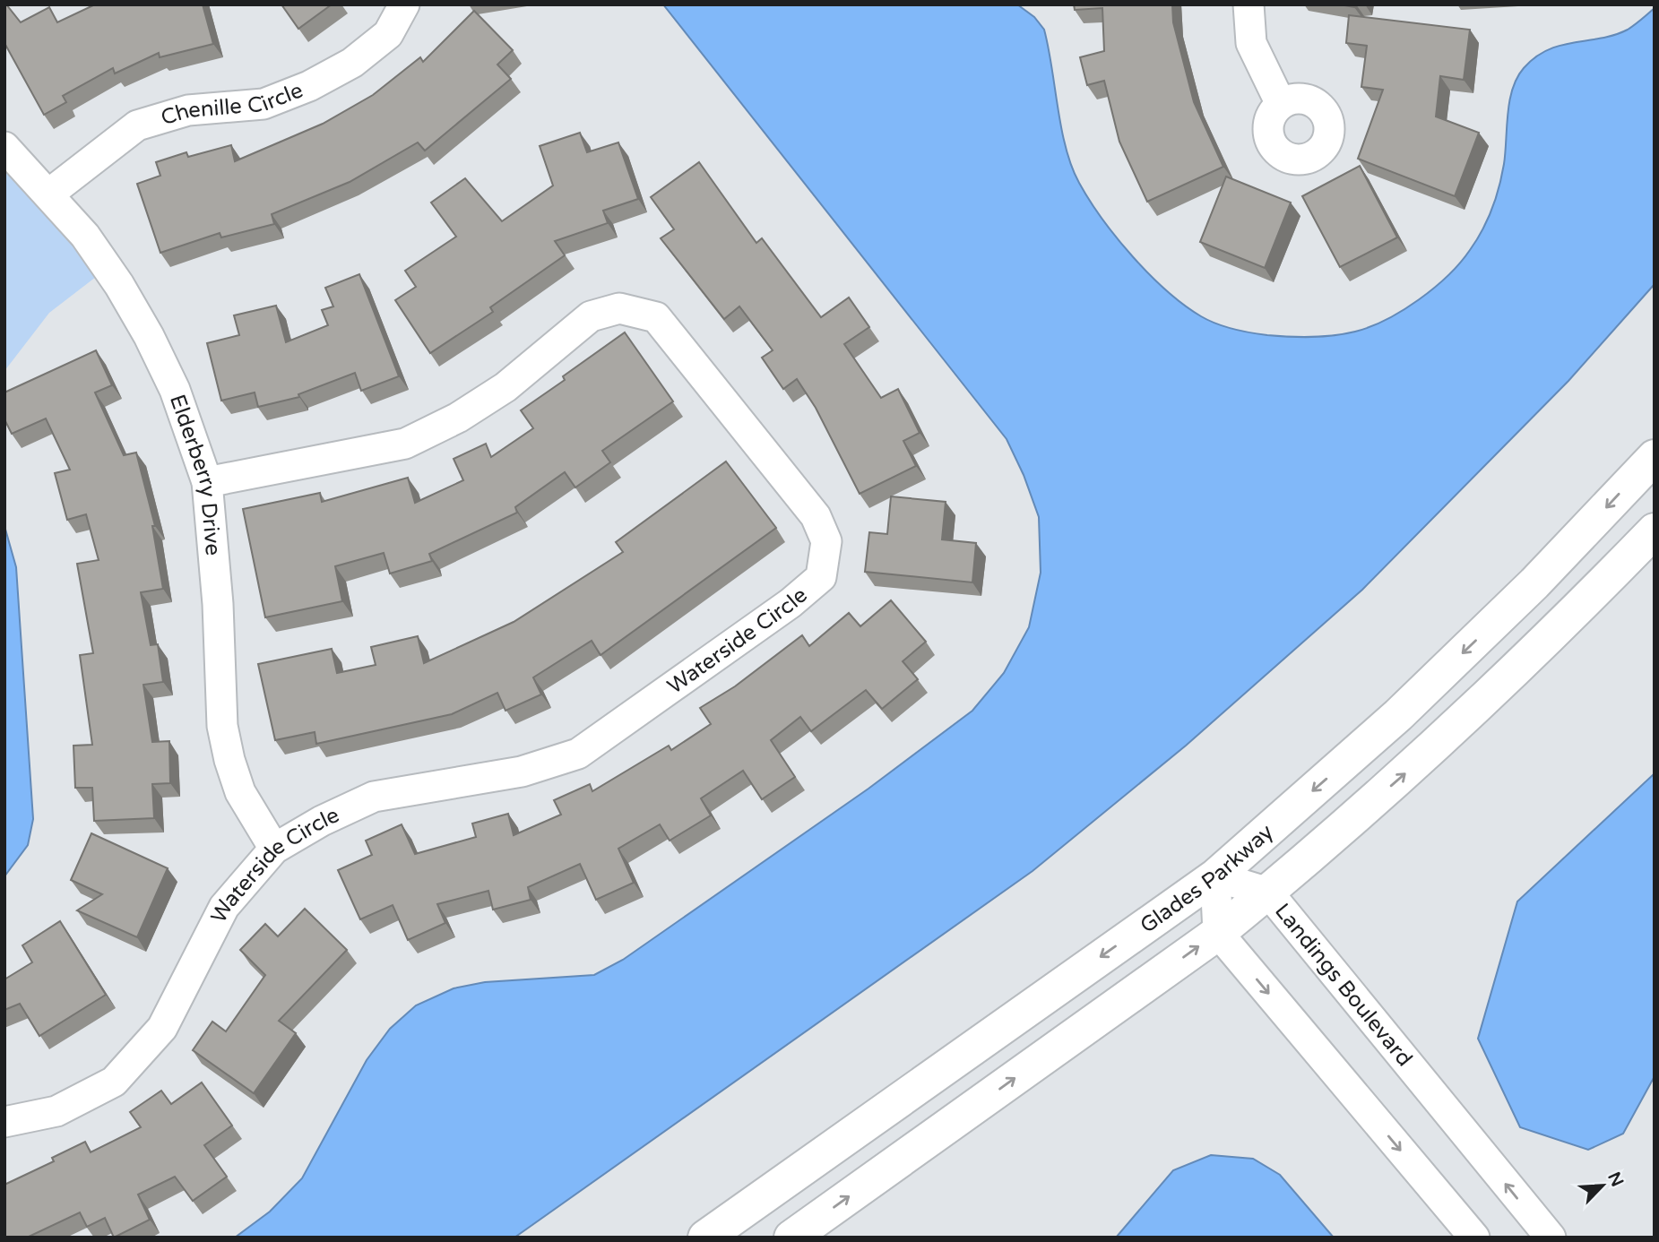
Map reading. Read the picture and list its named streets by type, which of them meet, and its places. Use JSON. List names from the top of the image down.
{
  "streets": {
    "main road": ["Glades Parkway"],
    "street": [
      "Chenille Circle",
      "Elderberry Drive",
      "Waterside Circle",
      "Landings Boulevard"
    ]
  },
  "crossings": [
    ["Chenille Circle", "Elderberry Drive"],
    ["Elderberry Drive", "Waterside Circle"],
    ["Glades Parkway", "Landings Boulevard"]
  ],
  "north": "top right"
}
